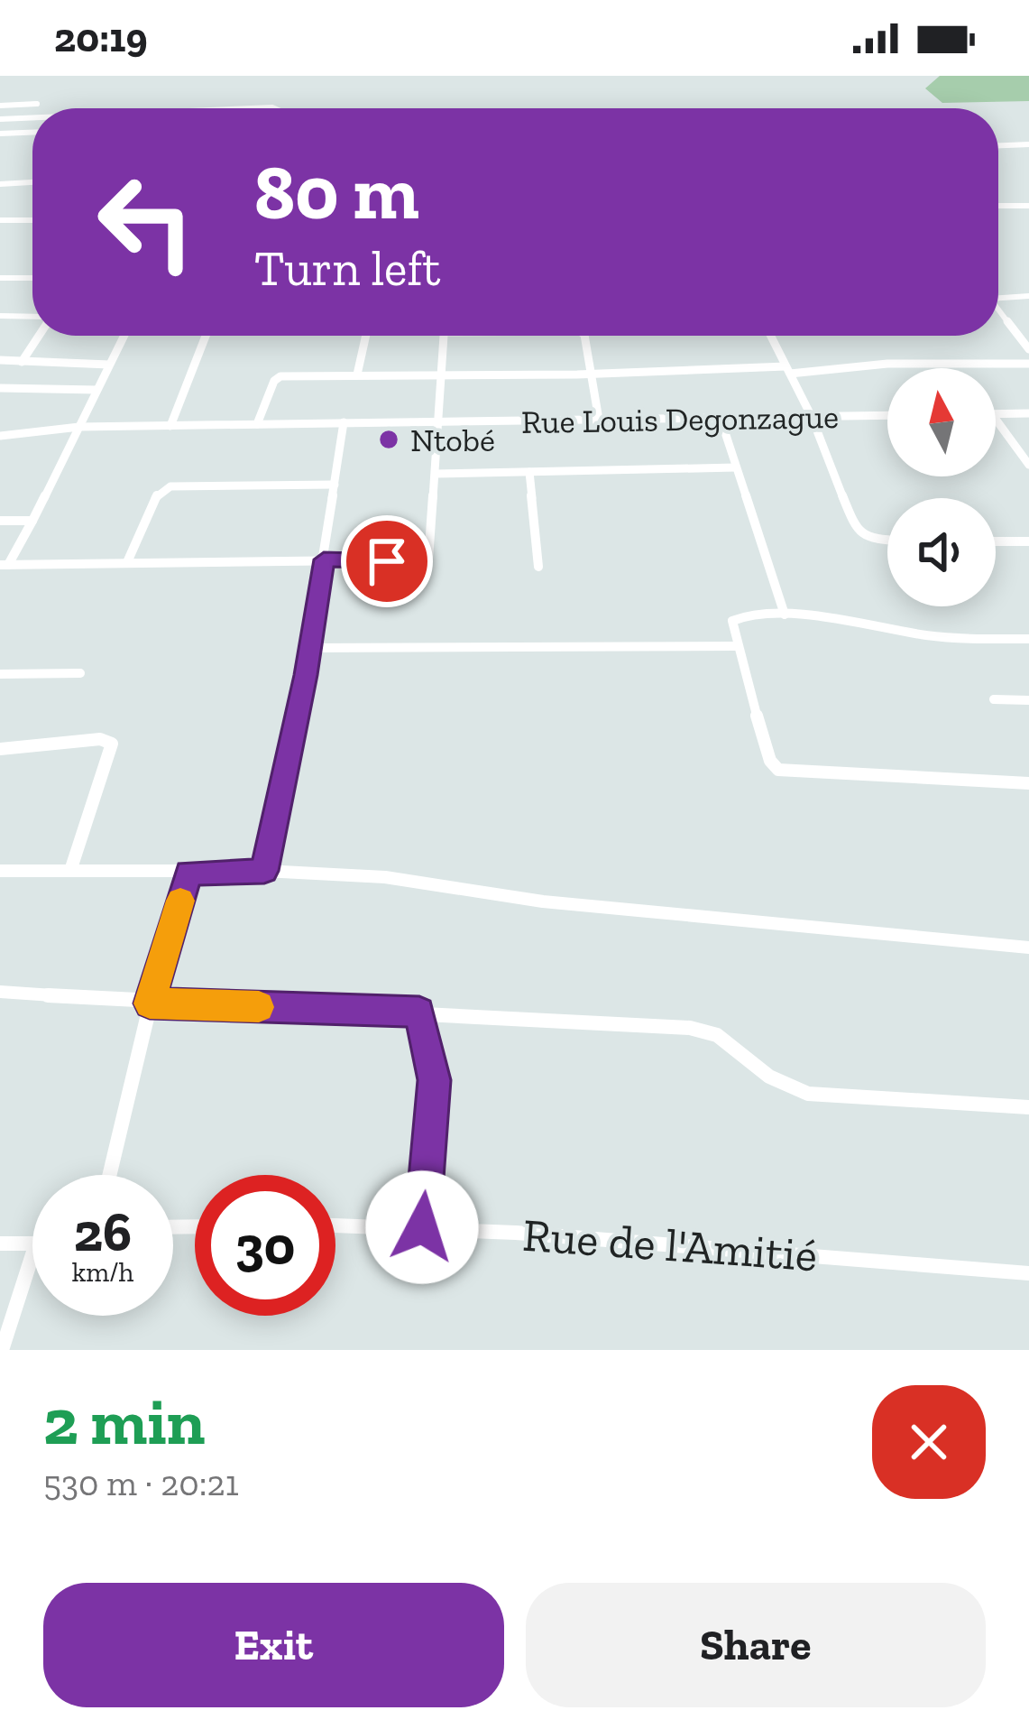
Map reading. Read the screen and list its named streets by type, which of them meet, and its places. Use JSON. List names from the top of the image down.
{
  "streets": {
    "street": ["Rue Louis Degonzague", "Rue de l'Amitié"]
  },
  "places": ["Ntobé"],
  "north": "top",
  "page": {
    "status": "20:19",
    "turn": ["80 m", "Turn left"],
    "speed": "26 km/h",
    "limit": "30",
    "heading": ["2 min", "530 m · 20:21"],
    "buttons": ["Exit", "Share"]
  }
}
